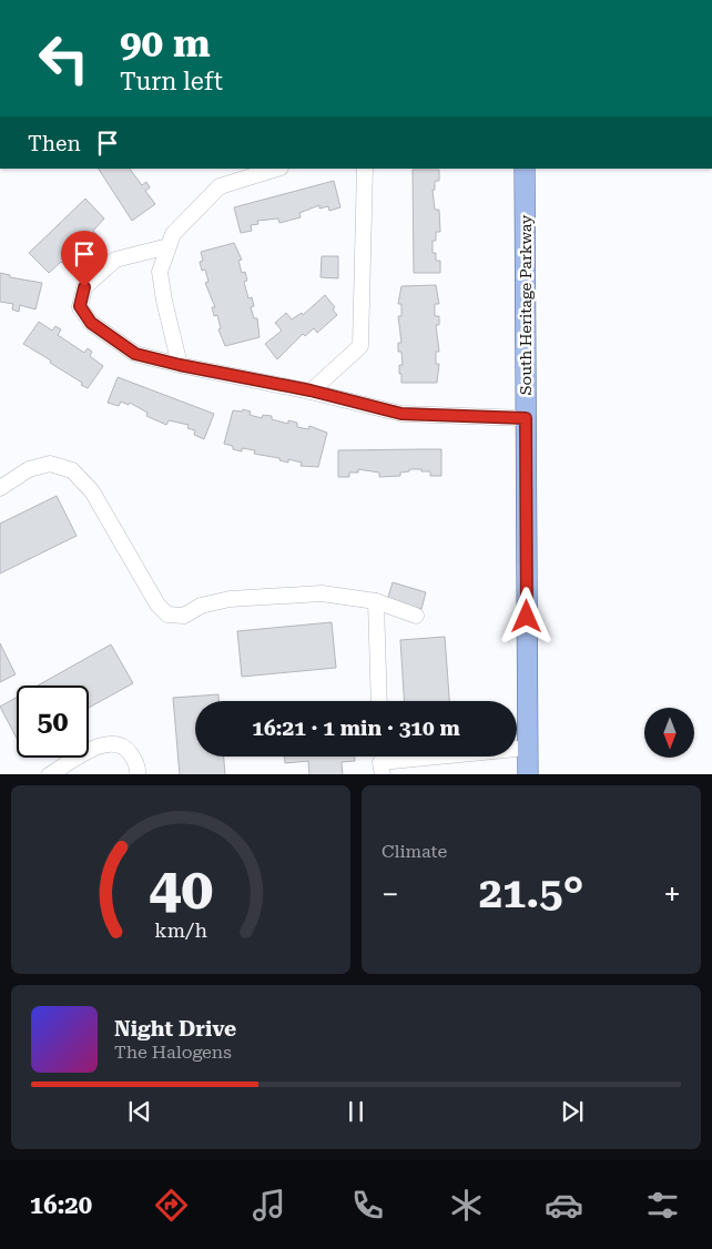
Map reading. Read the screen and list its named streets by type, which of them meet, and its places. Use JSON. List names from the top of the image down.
{
  "streets": {
    "main road": ["South Heritage Parkway"]
  },
  "north": "bottom",
  "page": {
    "turn": ["90 m", "Turn left"],
    "then": "Then",
    "limit": "50",
    "trip": "16:21 · 1 min · 310 m",
    "tile": "Climate",
    "heat": ["−", "21.5°", "+"],
    "song": ["Night Drive", "The Halogens"],
    "tabs": "16:20",
    "gauge": ["40", "km/h"]
  }
}
